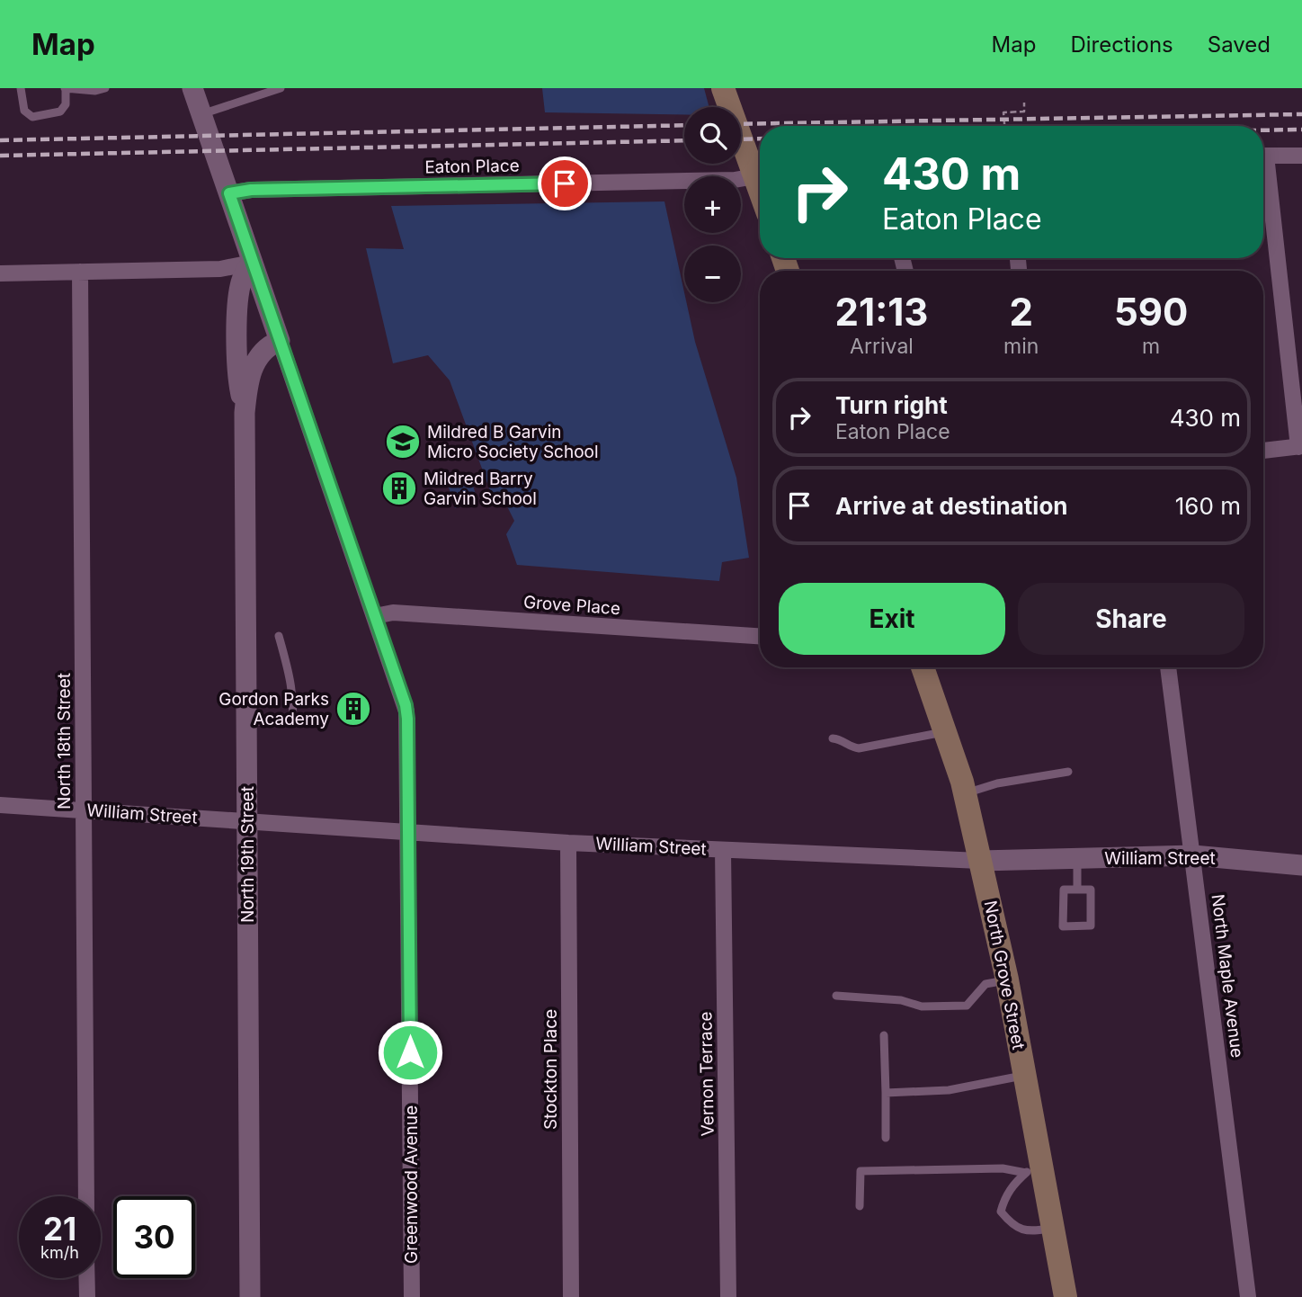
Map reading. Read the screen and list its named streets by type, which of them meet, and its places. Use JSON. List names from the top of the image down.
{
  "streets": {
    "main road": ["North Grove Street"],
    "street": [
      "Eaton Place",
      "Grove Place",
      "North 18th Street",
      "William Street",
      "North 19th Street",
      "North Maple Avenue",
      "Stockton Place",
      "Vernon Terrace",
      "Greenwood Avenue"
    ]
  },
  "crossings": [
    ["Eaton Place", "Greenwood Avenue"],
    ["Grove Place", "Greenwood Avenue"],
    ["North 18th Street", "William Street"],
    ["William Street", "North 19th Street"],
    ["William Street", "North Grove Street"],
    ["William Street", "North Maple Avenue"],
    ["William Street", "Stockton Place"],
    ["William Street", "Vernon Terrace"],
    ["William Street", "Greenwood Avenue"],
    ["North 19th Street", "Greenwood Avenue"]
  ],
  "places": {
    "school or university": ["Mildred B Garvin Micro Society School"],
    "building": ["Mildred Barry Garvin School", "Gordon Parks Academy"]
  },
  "page": {
    "header": "Map",
    "nav": ["Map", "Directions", "Saved"],
    "map_buttons": ["+", "−"],
    "turn": ["430 m", "Eaton Place"],
    "eta": [
      "21:13",
      "Arrival",
      "2",
      "min",
      "590",
      "m"
    ],
    "list": [
      {
        "name": "Turn right",
        "note": "Eaton Place",
        "value": "430 m"
      },
      {
        "name": "Arrive at destination",
        "value": "160 m"
      }
    ],
    "buttons": ["Exit", "Share"],
    "speed": "21 km/h",
    "limit": "30"
  }
}
